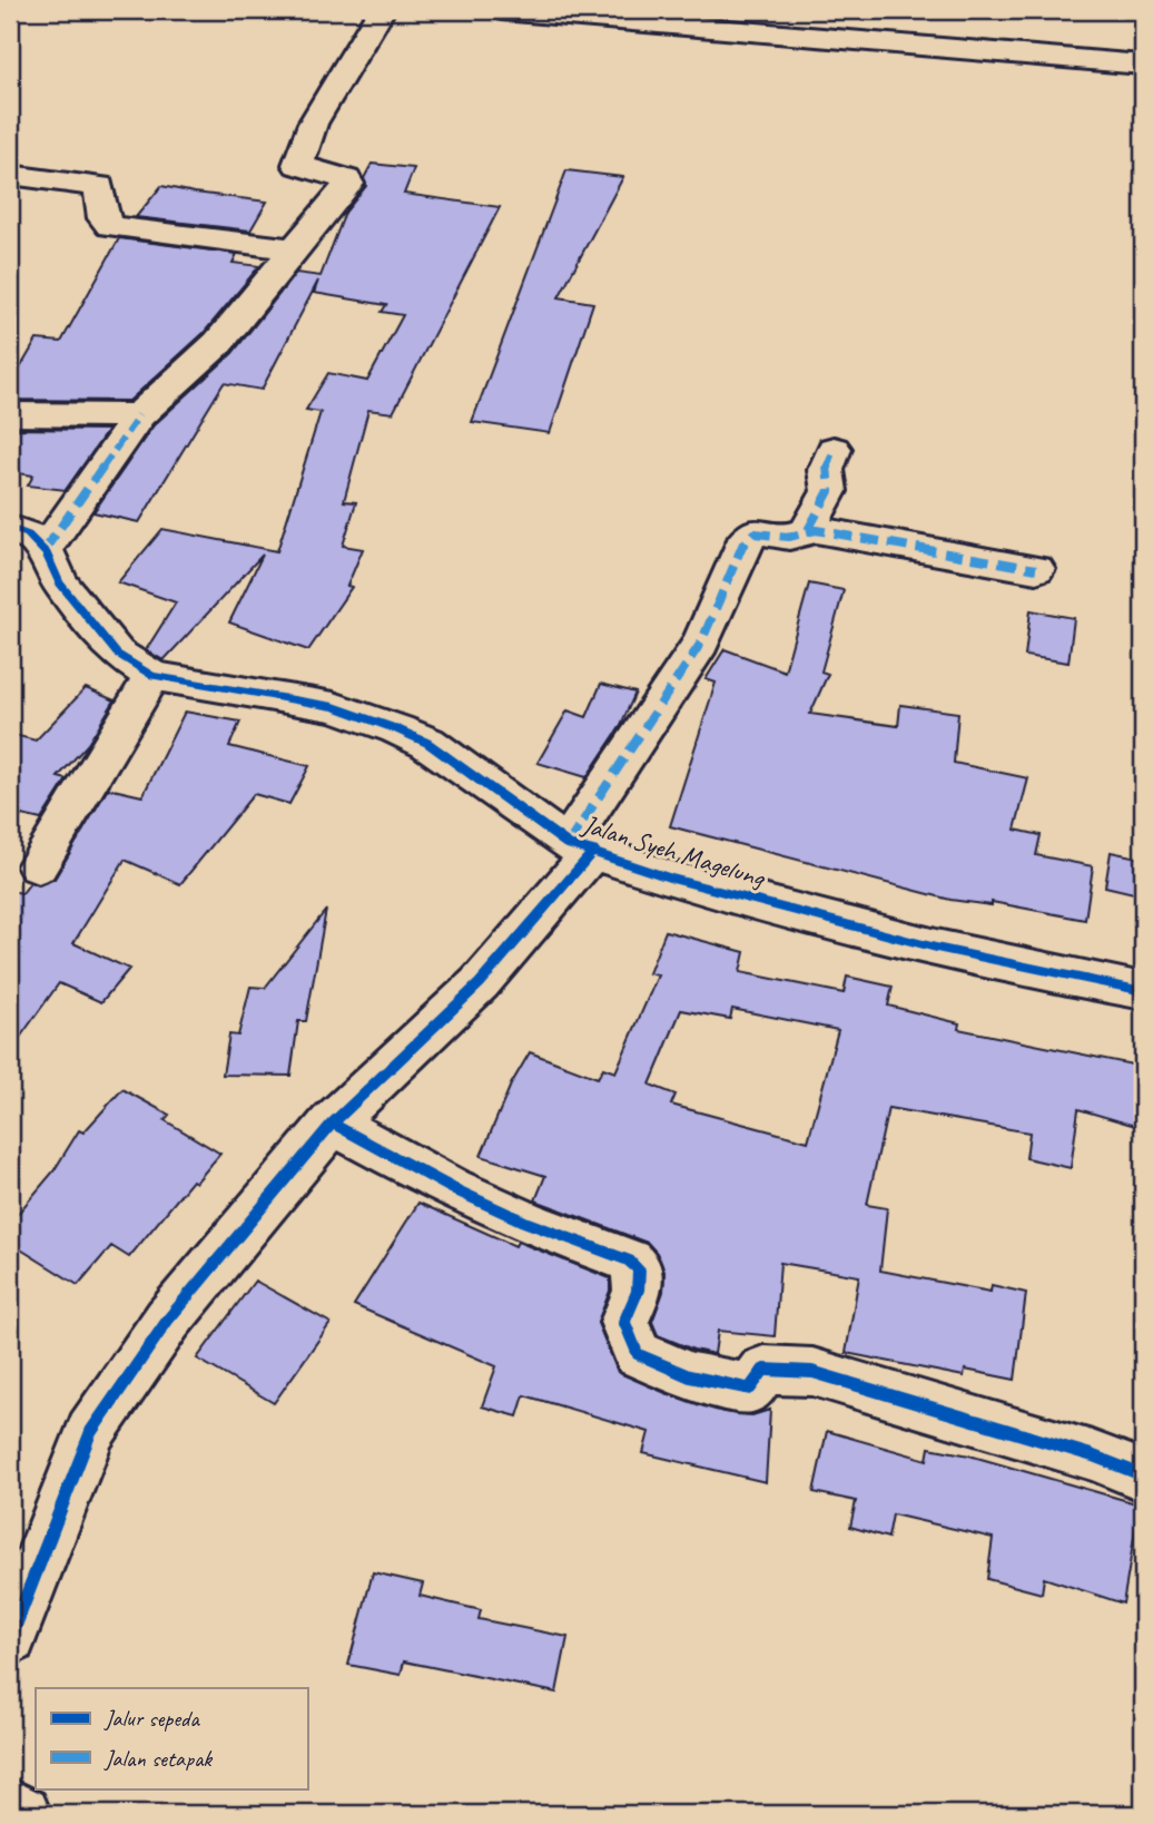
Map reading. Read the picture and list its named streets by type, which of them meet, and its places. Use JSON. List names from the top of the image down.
{
  "streets": {
    "street": ["Jalan Syeh Magelung"]
  },
  "legend": ["Jalur sepeda", "Jalan setapak"]
}
